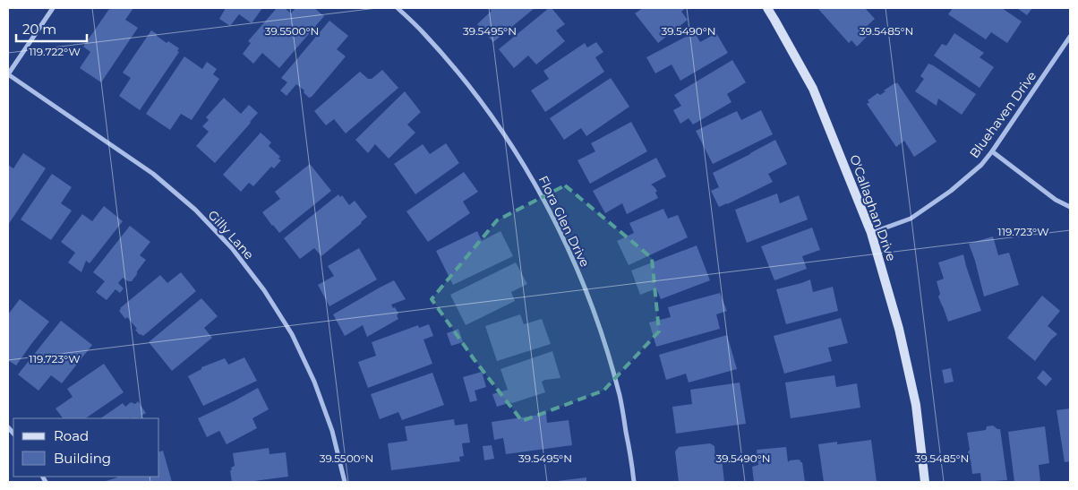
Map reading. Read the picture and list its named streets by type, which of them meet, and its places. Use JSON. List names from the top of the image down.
{
  "streets": {
    "street": [
      "Bluehaven Drive",
      "O'Callaghan Drive",
      "Flora Glen Drive",
      "Gilly Lane"
    ]
  },
  "crossings": [
    ["Bluehaven Drive", "O'Callaghan Drive"]
  ],
  "legend": ["Road", "Building"],
  "scale_bar": "20 m",
  "coordinates": [
    "39.5500°N",
    "39.5495°N",
    "39.5490°N",
    "39.5485°N",
    "119.722°W",
    "119.723°W"
  ]
}
